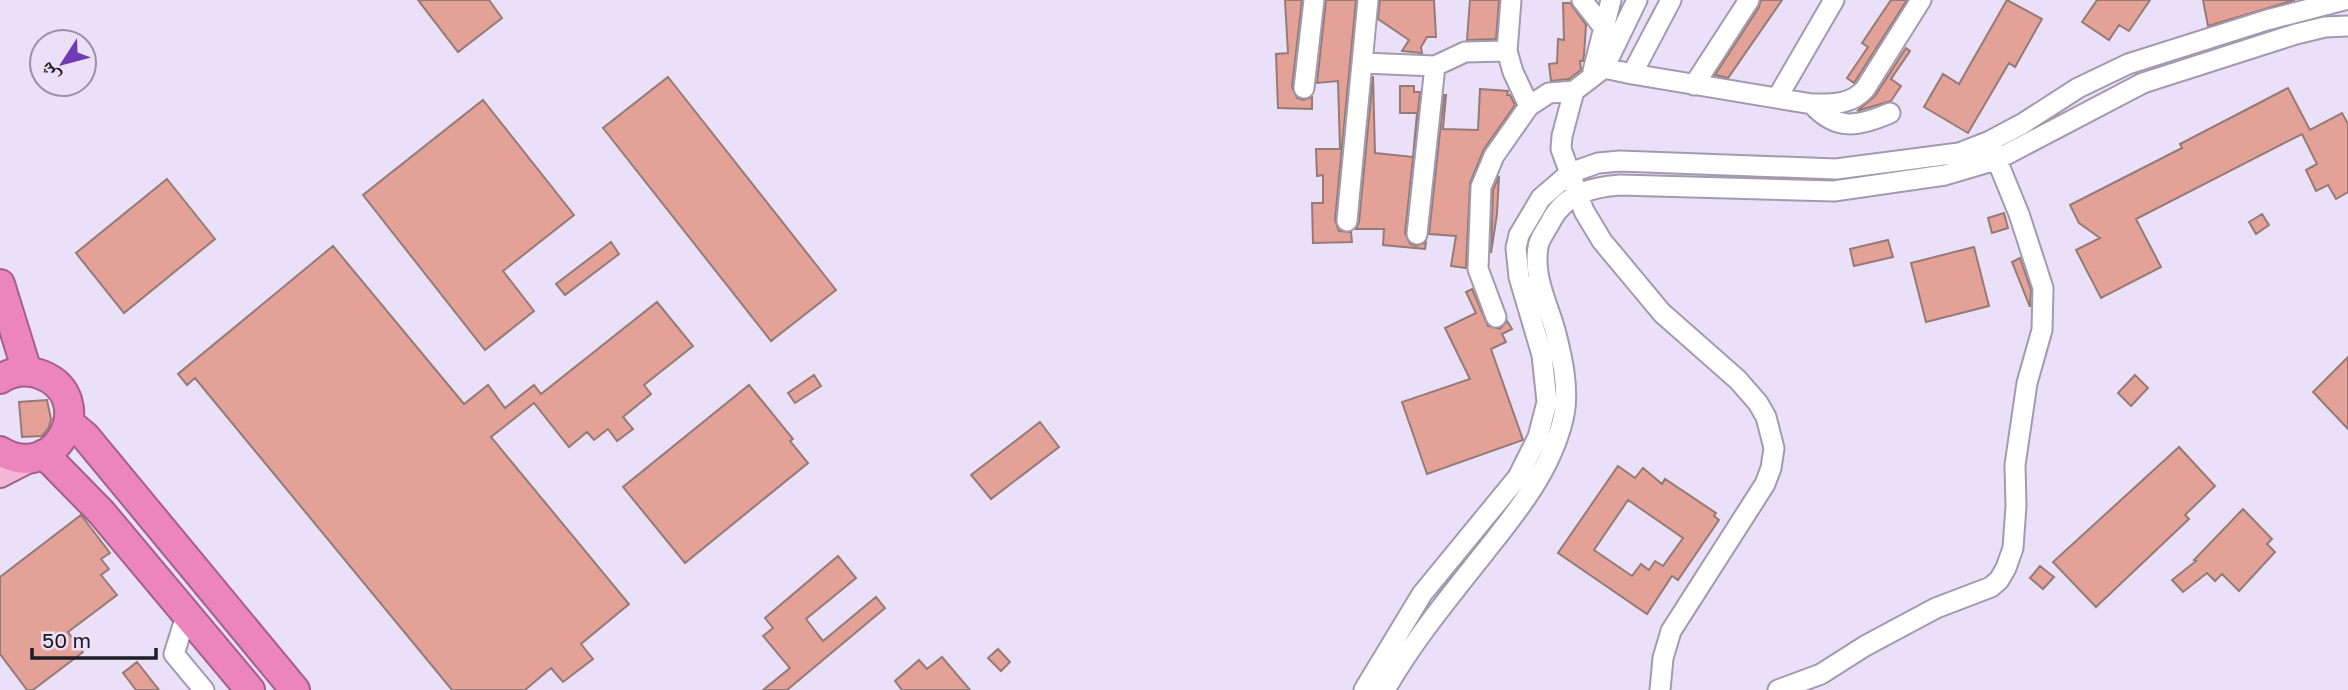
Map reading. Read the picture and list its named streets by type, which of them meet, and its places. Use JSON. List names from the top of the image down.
{
  "scale_bar": "50 m",
  "north": "bottom left"
}
